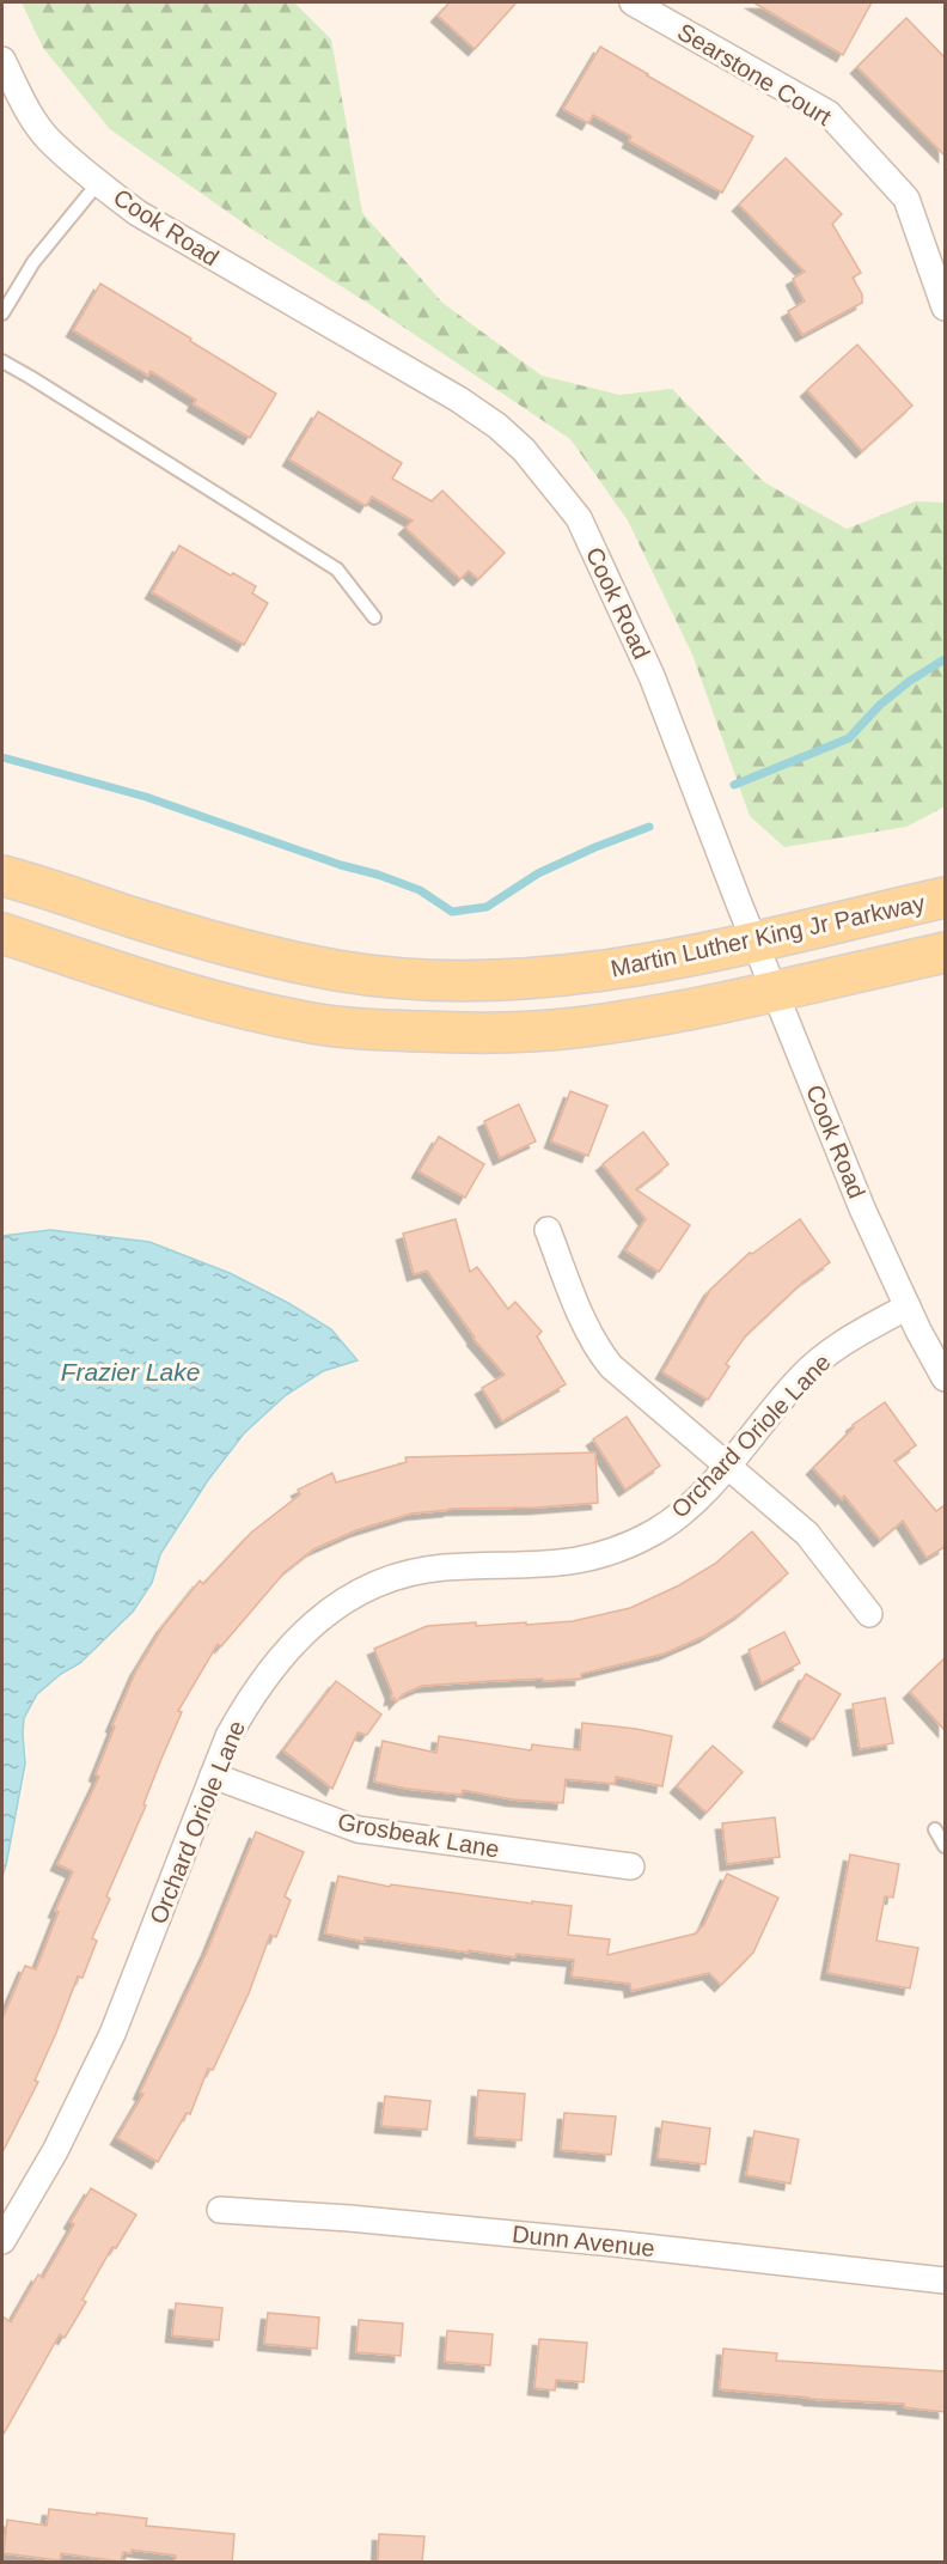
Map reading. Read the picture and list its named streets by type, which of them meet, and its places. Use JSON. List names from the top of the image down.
{
  "streets": {
    "main road": ["Martin Luther King Jr Parkway"],
    "street": [
      "Searstone Court",
      "Cook Road",
      "Orchard Oriole Lane",
      "Grosbeak Lane",
      "Dunn Avenue"
    ]
  },
  "crossings": [
    ["Cook Road", "Martin Luther King Jr Parkway"],
    ["Cook Road", "Orchard Oriole Lane"],
    ["Orchard Oriole Lane", "Grosbeak Lane"]
  ],
  "water": ["Frazier Lake"]
}
